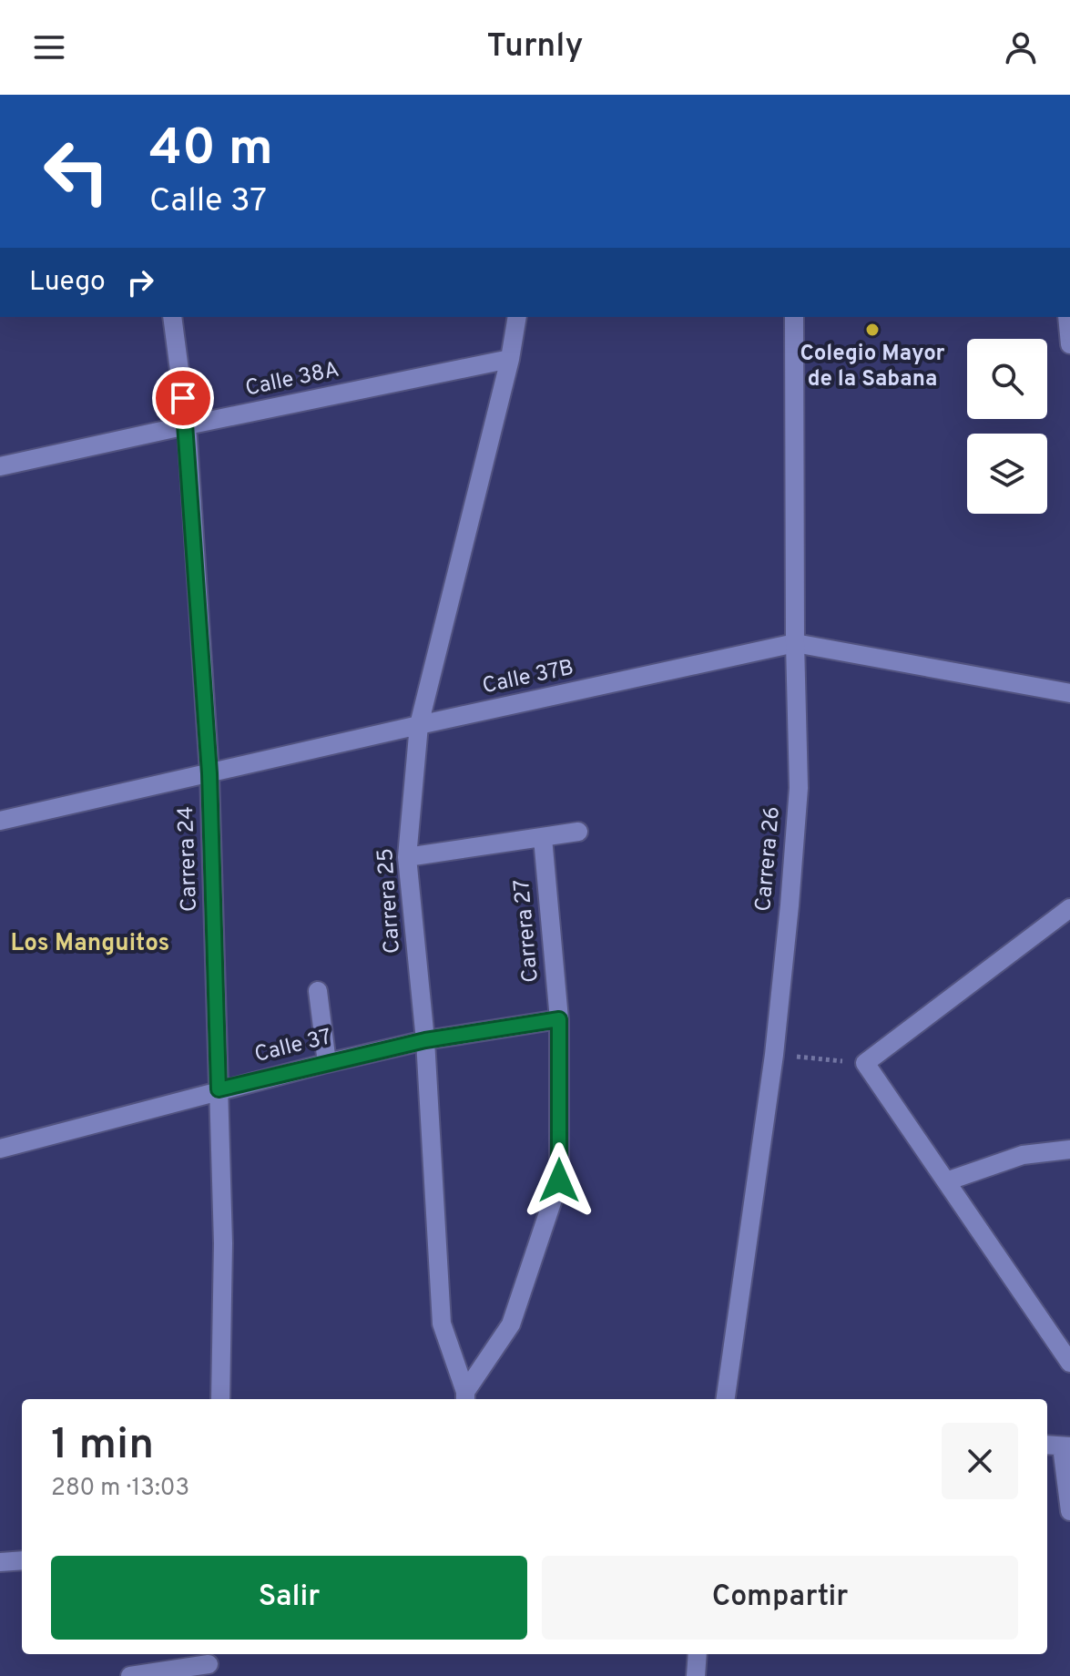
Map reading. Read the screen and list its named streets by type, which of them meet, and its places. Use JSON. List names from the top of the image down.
{
  "streets": {
    "street": [
      "Calle 38A",
      "Calle 37B",
      "Carrera 24",
      "Carrera 26",
      "Carrera 25",
      "Carrera 27",
      "Calle 37"
    ]
  },
  "crossings": [
    ["Calle 38A", "Carrera 24"],
    ["Calle 38A", "Carrera 25"],
    ["Calle 37B", "Carrera 24"],
    ["Calle 37B", "Carrera 26"],
    ["Calle 37B", "Carrera 25"],
    ["Carrera 24", "Calle 37"],
    ["Carrera 25", "Carrera 27"],
    ["Carrera 25", "Calle 37"],
    ["Carrera 27", "Calle 37"]
  ],
  "districts": ["Los Manguitos"],
  "places": ["Colegio Mayor de la Sabana"],
  "page": {
    "header": "Turnly",
    "turn": ["40 m", "Calle 37"],
    "then": "Luego",
    "heading": ["1 min", "280 m · 13:03"],
    "buttons": ["Salir", "Compartir"]
  }
}
